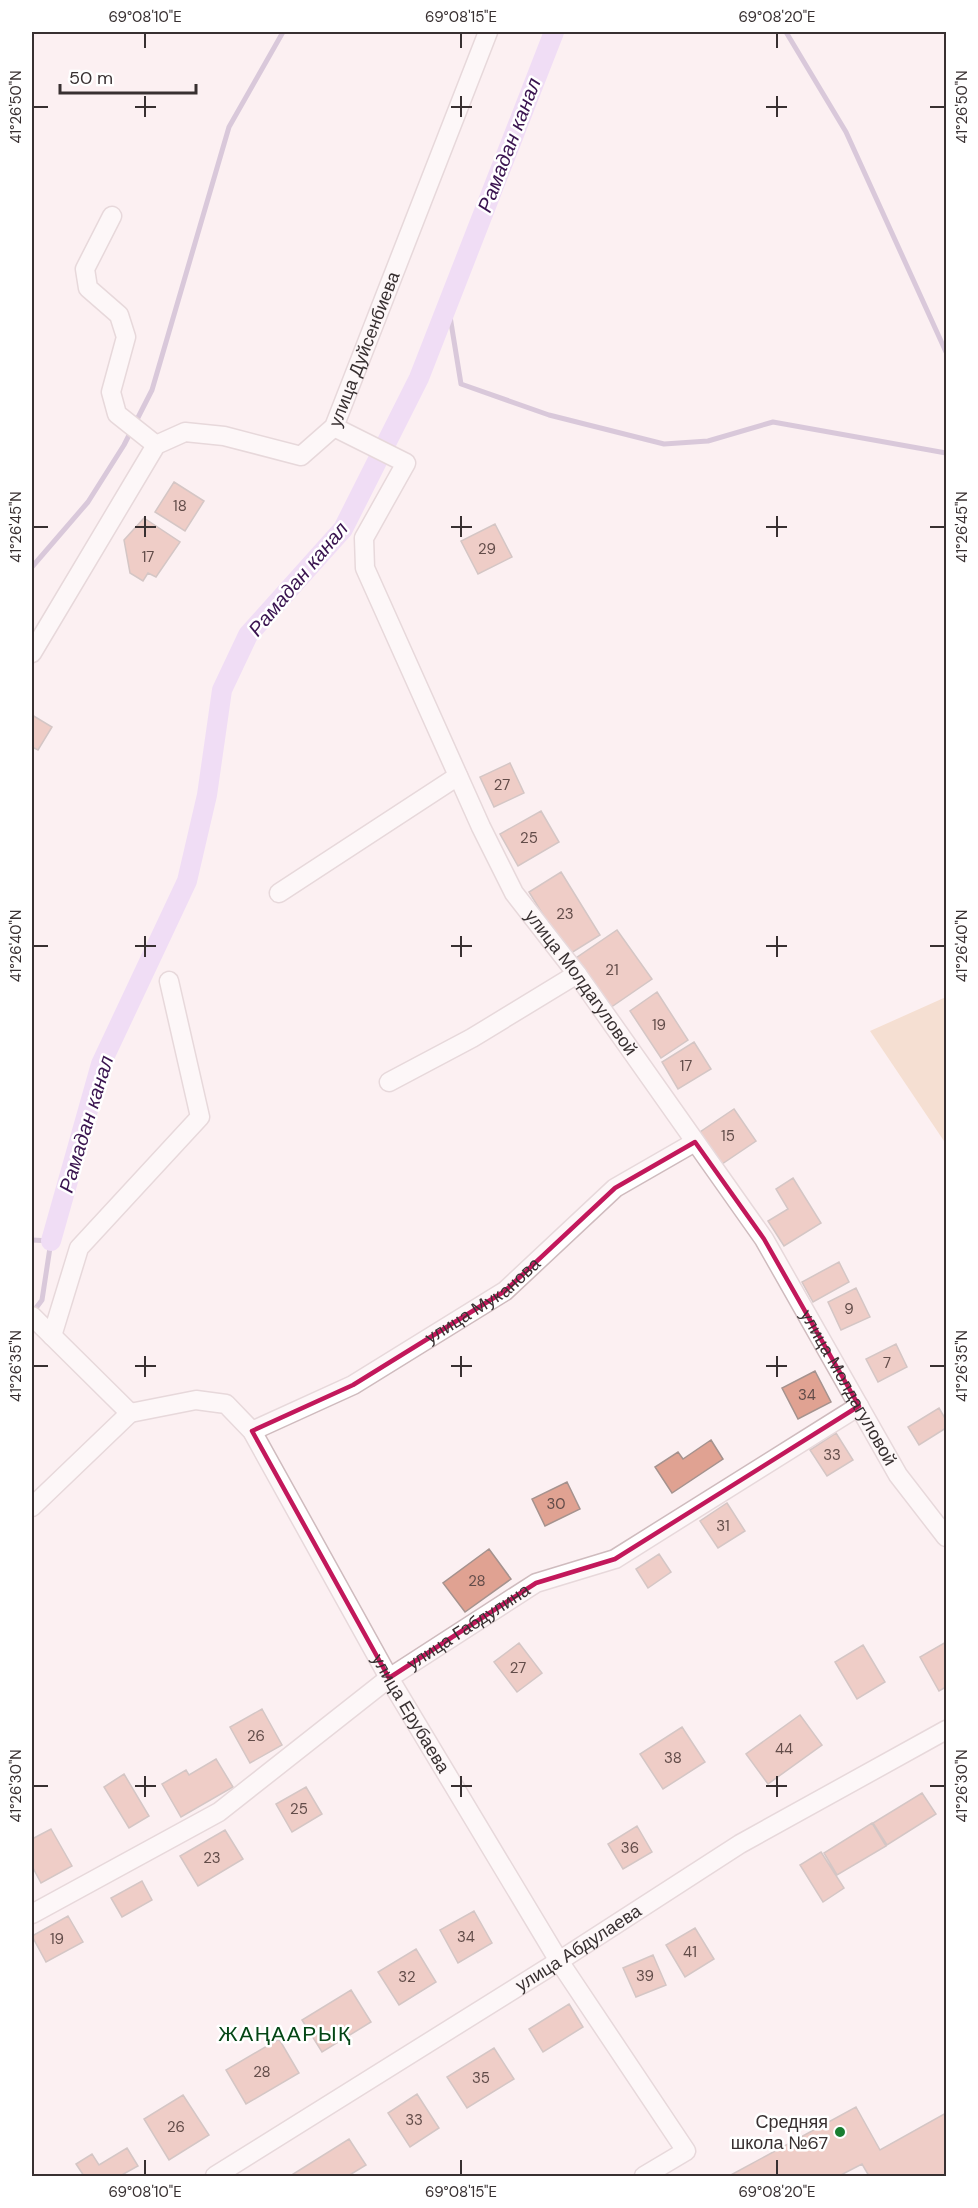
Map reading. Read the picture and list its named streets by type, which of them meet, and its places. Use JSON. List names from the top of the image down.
{
  "streets": {
    "street": [
      "улица Дуйсенбиева",
      "улица Молдагуловой",
      "улица Муканова",
      "улица Габдулина",
      "улица Ерубаева",
      "улица Абдулаева"
    ]
  },
  "crossings": [
    ["улица Дуйсенбиева", "улица Молдагуловой"],
    ["улица Молдагуловой", "улица Муканова"],
    ["улица Молдагуловой", "улица Габдулина"],
    ["улица Муканова", "улица Ерубаева"],
    ["улица Габдулина", "улица Ерубаева"],
    ["улица Ерубаева", "улица Абдулаева"]
  ],
  "districts": ["ЖАҢААРЫҚ"],
  "water": ["Рамадан канал"],
  "places": ["Средняя школа №67"],
  "house_numbers": [
    "18",
    "29",
    "17",
    "27",
    "25",
    "23",
    "21",
    "19",
    "17",
    "15",
    "9",
    "7",
    "34",
    "33",
    "30",
    "31",
    "28",
    "27",
    "26",
    "44",
    "38",
    "25",
    "36",
    "23",
    "34",
    "19",
    "41",
    "39",
    "32",
    "28",
    "35",
    "33",
    "26"
  ],
  "scale_bar": "50 m",
  "coordinates": [
    "69°08'10\"E",
    "69°08'15\"E",
    "69°08'20\"E",
    "41°26'50\"N",
    "41°26'45\"N",
    "41°26'40\"N",
    "41°26'35\"N",
    "41°26'30\"N"
  ]
}
